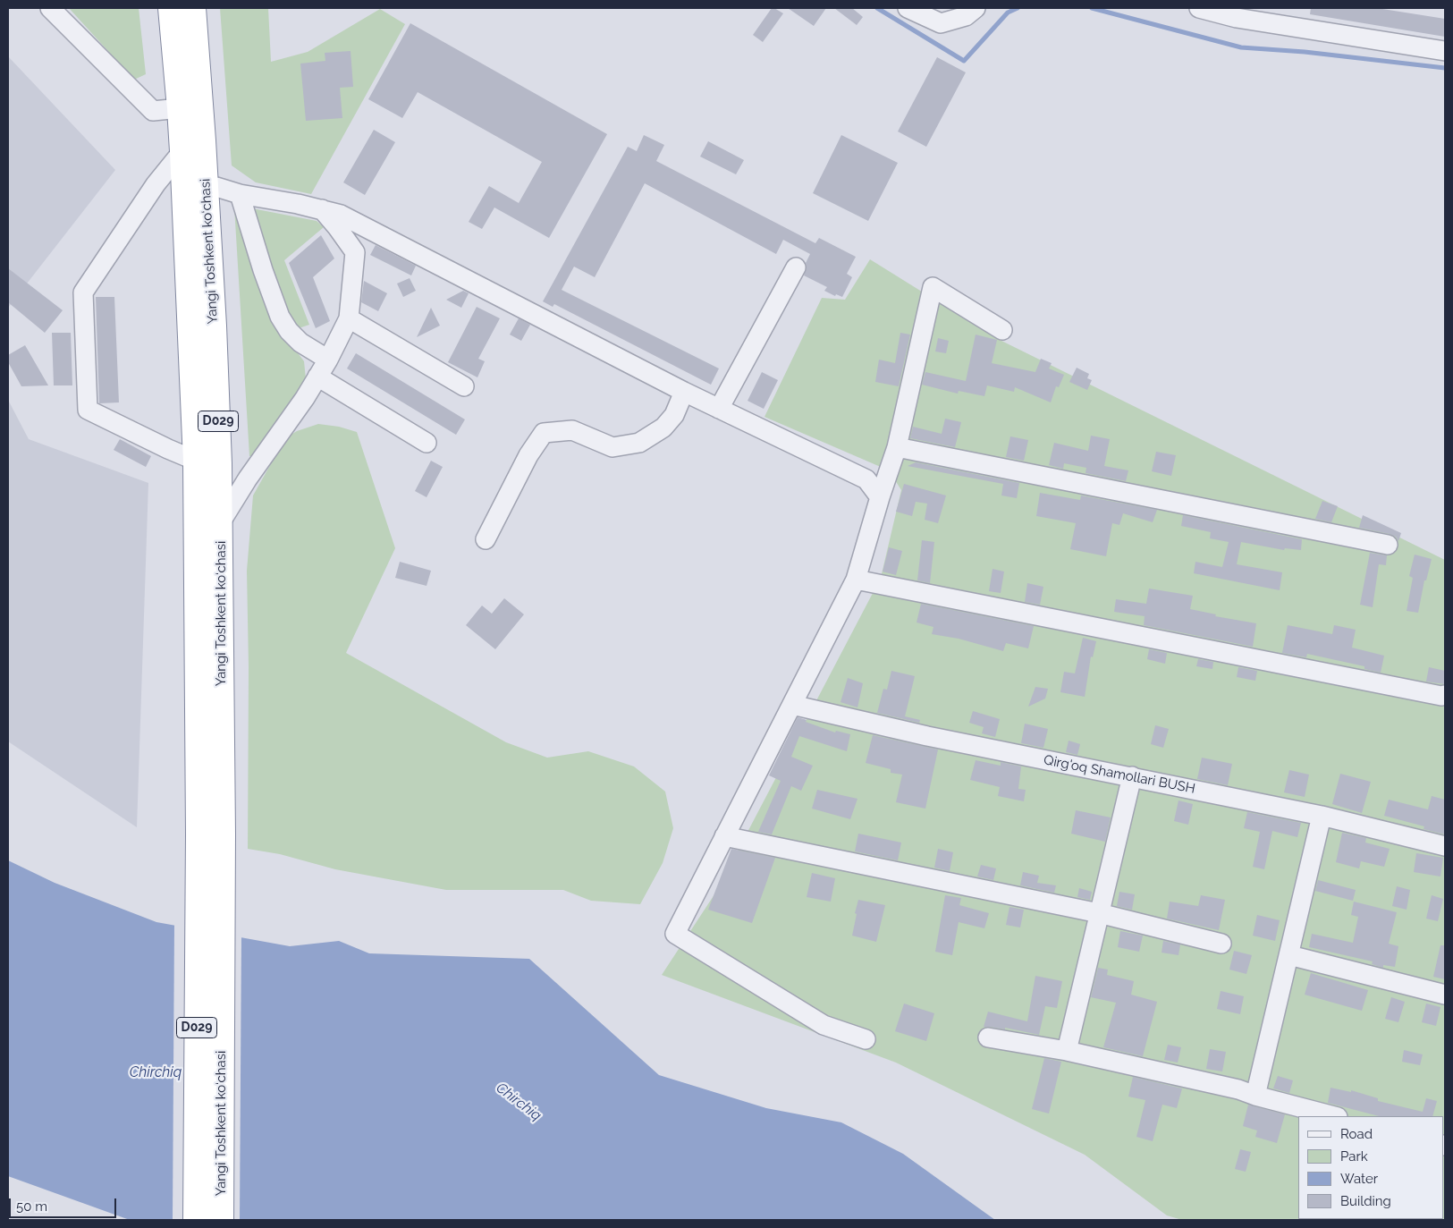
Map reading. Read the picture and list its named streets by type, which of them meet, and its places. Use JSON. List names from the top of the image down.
{
  "streets": {
    "highway": ["Yangi Toshkent ko‘chasi", "D029"],
    "street": ["Qirg'oq Shamollari BUSH"]
  },
  "water": ["Chirchiq"],
  "legend": [
    "Road",
    "Park",
    "Water",
    "Building"
  ],
  "scale_bar": "50 m"
}
